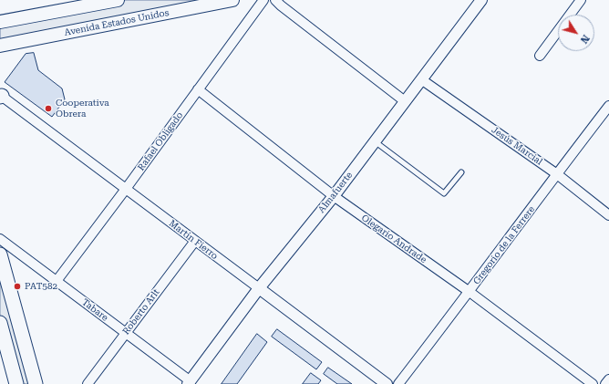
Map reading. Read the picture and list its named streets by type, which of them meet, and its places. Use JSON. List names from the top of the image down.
{
  "streets": {
    "main road": ["Avenida Estados Unidos"],
    "street": [
      "Rafael Obligado",
      "Jesús Marcial",
      "Almafuerte",
      "Olegario Andrade",
      "Martin Fierro",
      "Gregorio de la Ferrere",
      "Tabare",
      "Roberto Arlt"
    ]
  },
  "crossings": [
    ["Rafael Obligado", "Olegario Andrade"],
    ["Rafael Obligado", "Martin Fierro"],
    ["Rafael Obligado", "Tabare"],
    ["Jesús Marcial", "Almafuerte"],
    ["Jesús Marcial", "Gregorio de la Ferrere"],
    ["Almafuerte", "Olegario Andrade"],
    ["Almafuerte", "Martin Fierro"],
    ["Almafuerte", "Tabare"],
    ["Olegario Andrade", "Gregorio de la Ferrere"],
    ["Martin Fierro", "Roberto Arlt"],
    ["Tabare", "Roberto Arlt"]
  ],
  "places": ["Cooperativa Obrera", "PAT582"],
  "north": "bottom right"
}
